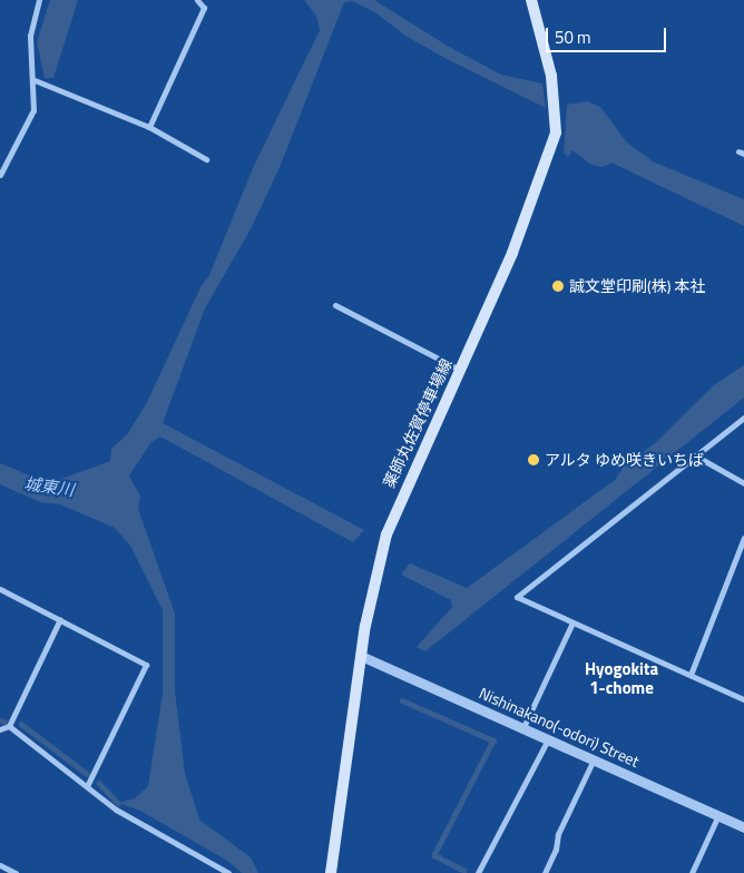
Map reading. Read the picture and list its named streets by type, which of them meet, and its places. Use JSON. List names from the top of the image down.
{
  "streets": {
    "main road": ["薬師丸佐賀停車場線"],
    "street": ["Nishinakano(-odori) Street"]
  },
  "crossings": [
    ["薬師丸佐賀停車場線", "Nishinakano(-odori) Street"]
  ],
  "districts": ["Hyogokita 1-chome"],
  "water": ["城東川"],
  "places": ["誠文堂印刷(株) 本社", "アルタ ゆめ咲きいちば"],
  "scale_bar": "50 m"
}
